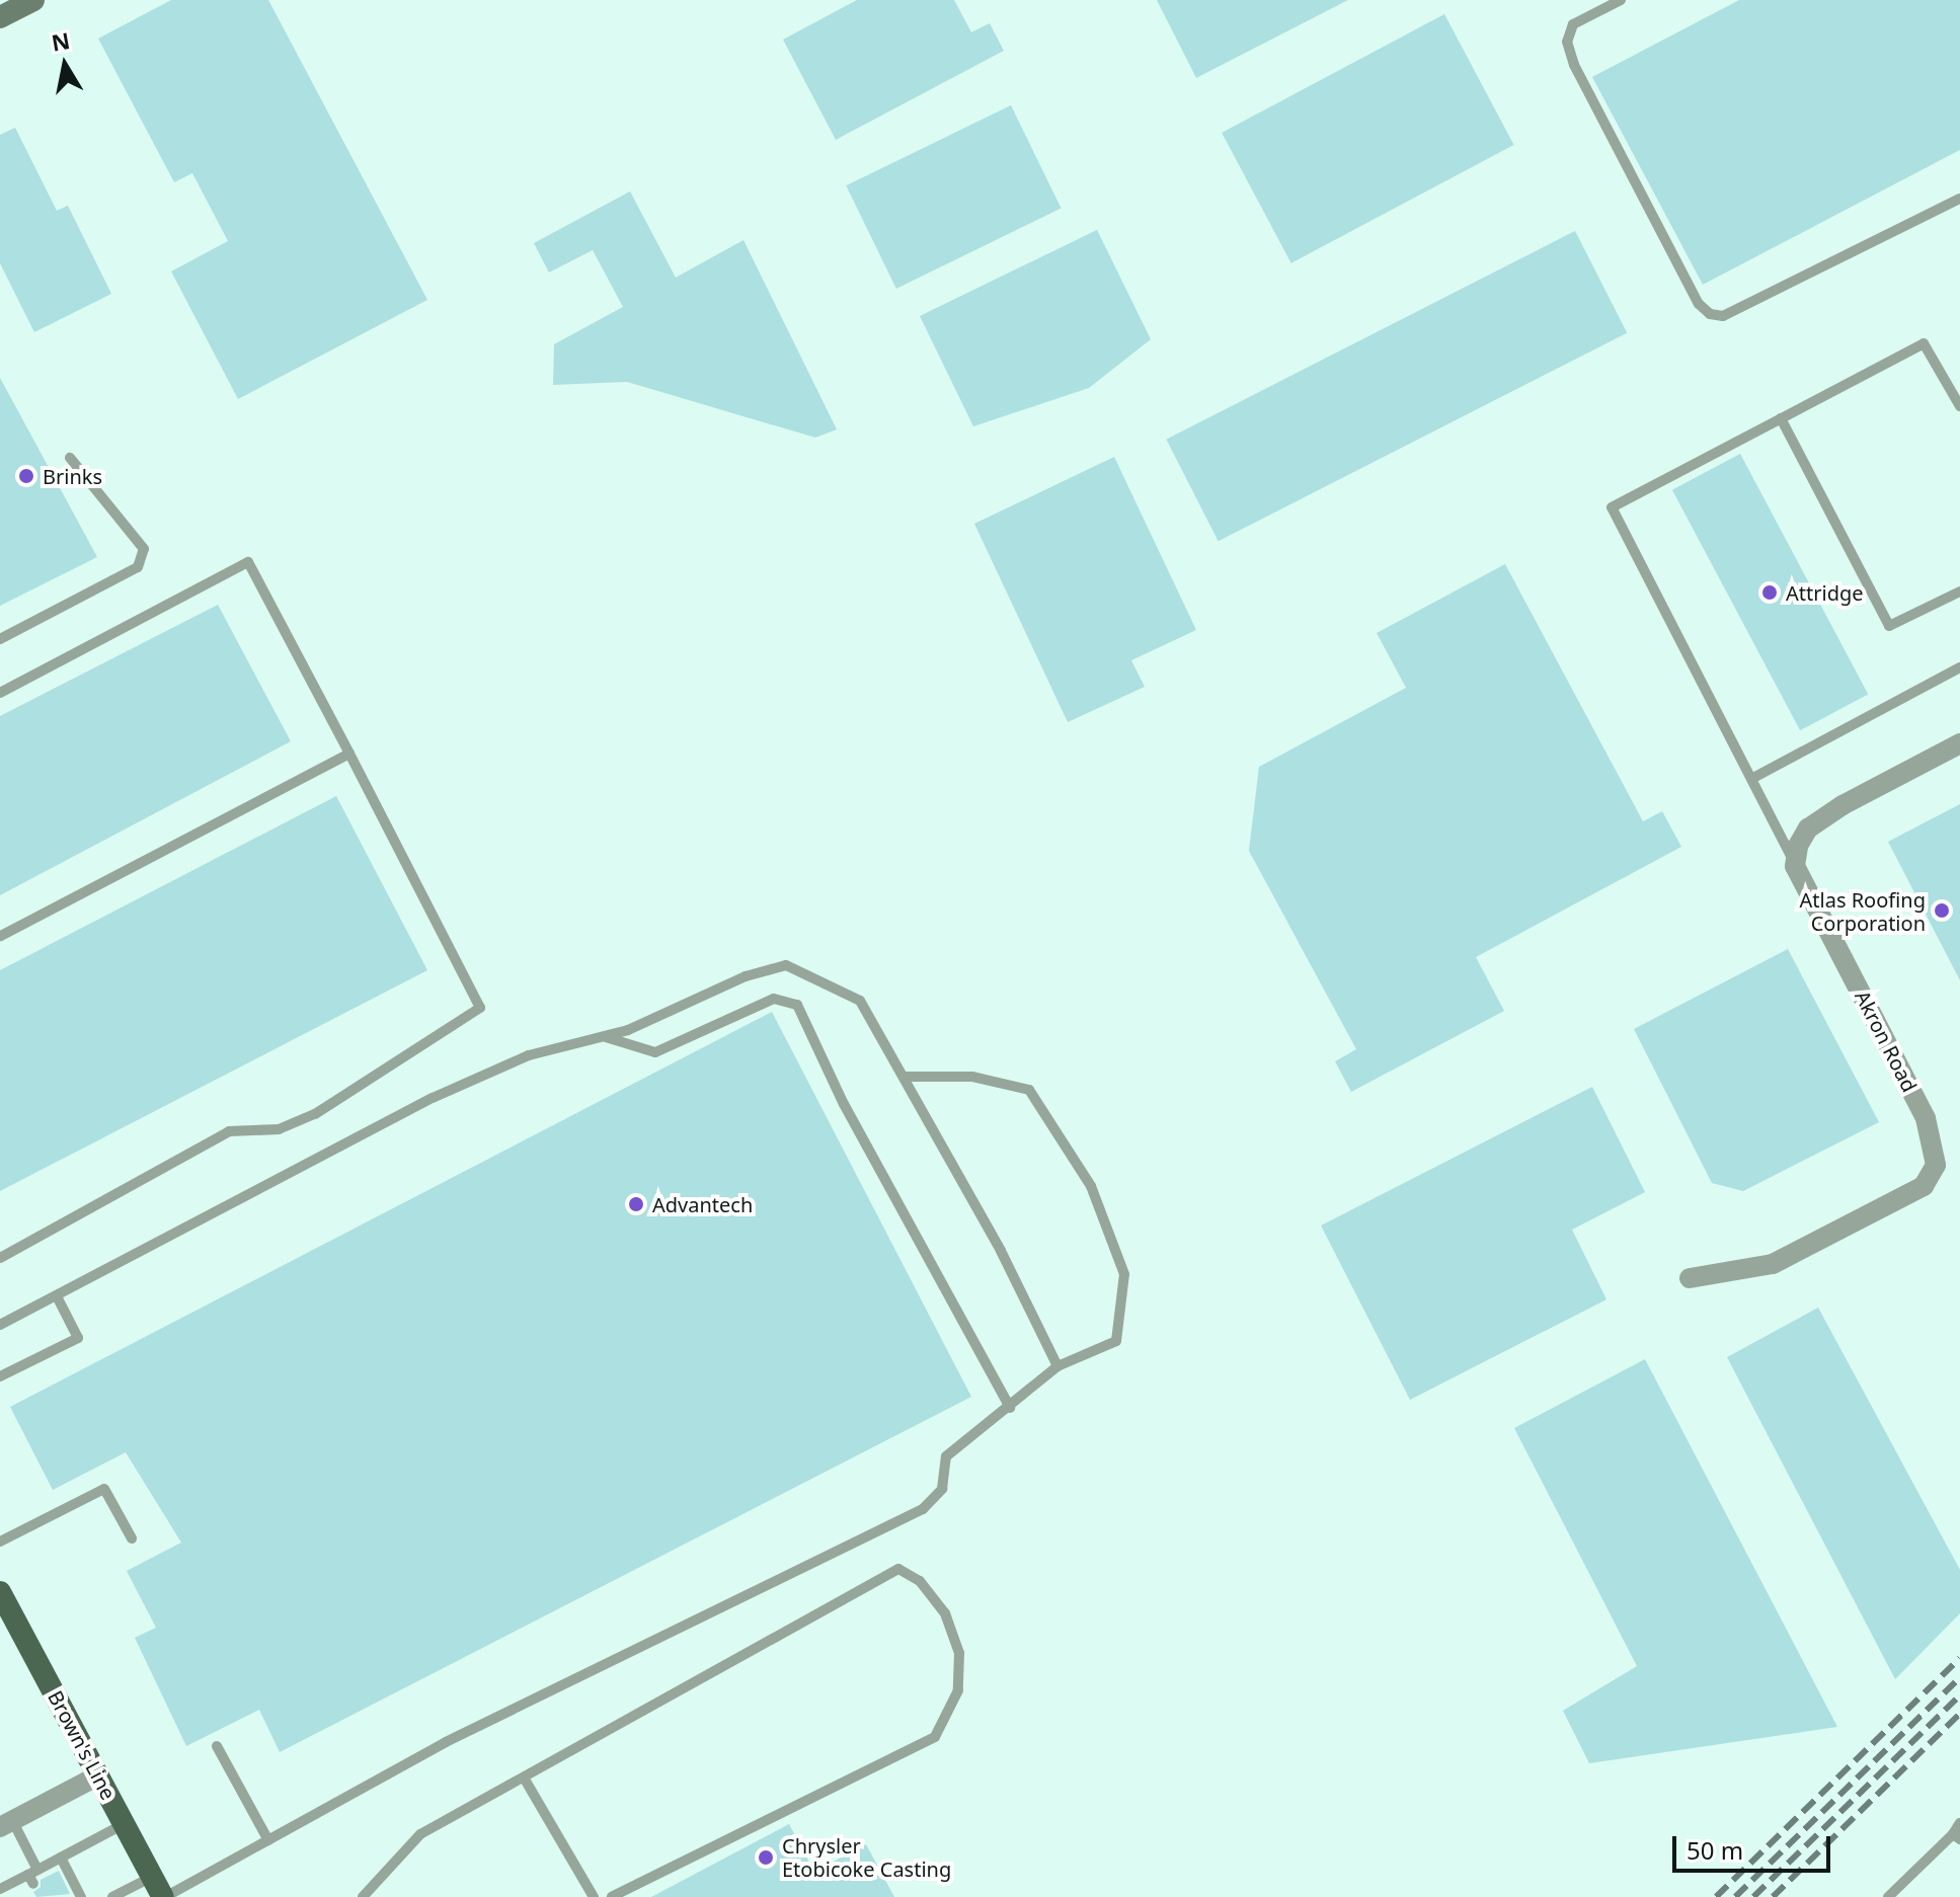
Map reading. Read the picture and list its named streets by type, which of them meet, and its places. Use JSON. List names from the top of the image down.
{
  "streets": {
    "main road": ["Brown's Line"],
    "street": ["Akron Road"]
  },
  "places": [
    "Brinks",
    "Attridge",
    "Atlas Roofing Corporation",
    "Advantech",
    "Chrysler Etobicoke Casting"
  ],
  "scale_bar": "50 m",
  "north": "top"
}
